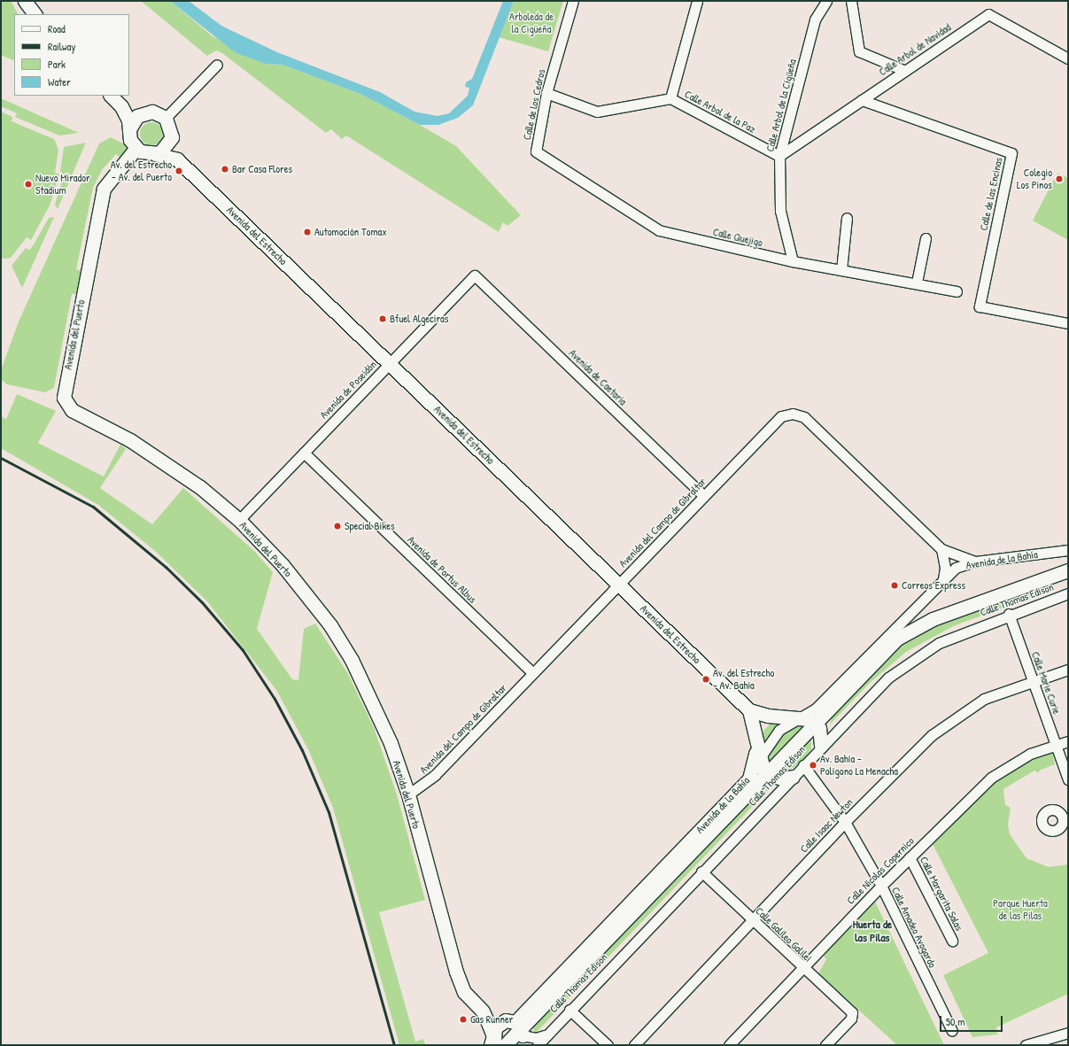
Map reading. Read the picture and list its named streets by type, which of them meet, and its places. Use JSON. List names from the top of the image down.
{
  "streets": {
    "street": [
      "Calle Arbol de Navidad",
      "Calle de los Cedros",
      "Calle Arbol de la Cigüeña",
      "Calle Arbol de la Paz",
      "Calle de las Encinas",
      "Avenida del Estrecho",
      "Calle Quejigo",
      "Avenida del Puerto",
      "Avenida de Caetaria",
      "Avenida de Poseidón",
      "Avenida del Campo de Gibraltar",
      "Avenida de la Bahía",
      "Avenida de Portus Albus",
      "Calle Thomas Edison",
      "Calle Marie Curie",
      "Calle Isaac Newton",
      "Calle Nicolas Copernico",
      "Calle Margarita Salas",
      "Calle Amadeo Avogardo",
      "Calle Galileo Galilei"
    ]
  },
  "crossings": [
    ["Calle Arbol de Navidad", "Calle Arbol de la Cigüeña"],
    ["Calle Arbol de Navidad", "Calle Arbol de la Paz"],
    ["Calle Arbol de Navidad", "Calle de las Encinas"],
    ["Calle de los Cedros", "Calle Arbol de la Paz"],
    ["Calle de los Cedros", "Calle Quejigo"],
    ["Calle Arbol de la Cigüeña", "Calle Arbol de la Paz"],
    ["Calle Arbol de la Cigüeña", "Calle Quejigo"],
    ["Avenida del Estrecho", "Avenida de Poseidón"],
    ["Avenida del Estrecho", "Avenida del Campo de Gibraltar"],
    ["Avenida del Puerto", "Avenida de Poseidón"],
    ["Avenida del Puerto", "Avenida del Campo de Gibraltar"],
    ["Avenida de Caetaria", "Avenida de Poseidón"],
    ["Avenida de Caetaria", "Avenida del Campo de Gibraltar"],
    ["Avenida de Poseidón", "Avenida de Portus Albus"],
    ["Avenida del Campo de Gibraltar", "Avenida de la Bahía"],
    ["Avenida del Campo de Gibraltar", "Avenida de Portus Albus"],
    ["Calle Thomas Edison", "Calle Marie Curie"],
    ["Calle Thomas Edison", "Calle Amadeo Avogardo"],
    ["Calle Thomas Edison", "Calle Galileo Galilei"],
    ["Calle Marie Curie", "Calle Isaac Newton"],
    ["Calle Marie Curie", "Calle Nicolas Copernico"],
    ["Calle Isaac Newton", "Calle Amadeo Avogardo"],
    ["Calle Isaac Newton", "Calle Galileo Galilei"],
    ["Calle Nicolas Copernico", "Calle Margarita Salas"],
    ["Calle Nicolas Copernico", "Calle Amadeo Avogardo"],
    ["Calle Nicolas Copernico", "Calle Galileo Galilei"]
  ],
  "districts": ["Huerta de las Pilas"],
  "parks": ["Arboleda de la Cigüeña", "Parque Huerta de las Pilas"],
  "places": [
    "Bar Casa Flores",
    "Av. del Estrecho - Av. del Puerto",
    "Colegio Los Pinos",
    "Nuevo Mirador Stadium",
    "Automoción Tomax",
    "Bfuel Algeciras",
    "Special Bikes",
    "Correos Express",
    "Av. del Estrecho - Av. Bahía",
    "Av. Bahía - Polígono La Menacha",
    "Gas Runner"
  ],
  "legend": [
    "Road",
    "Railway",
    "Park",
    "Water"
  ],
  "scale_bar": "50 m"
}
